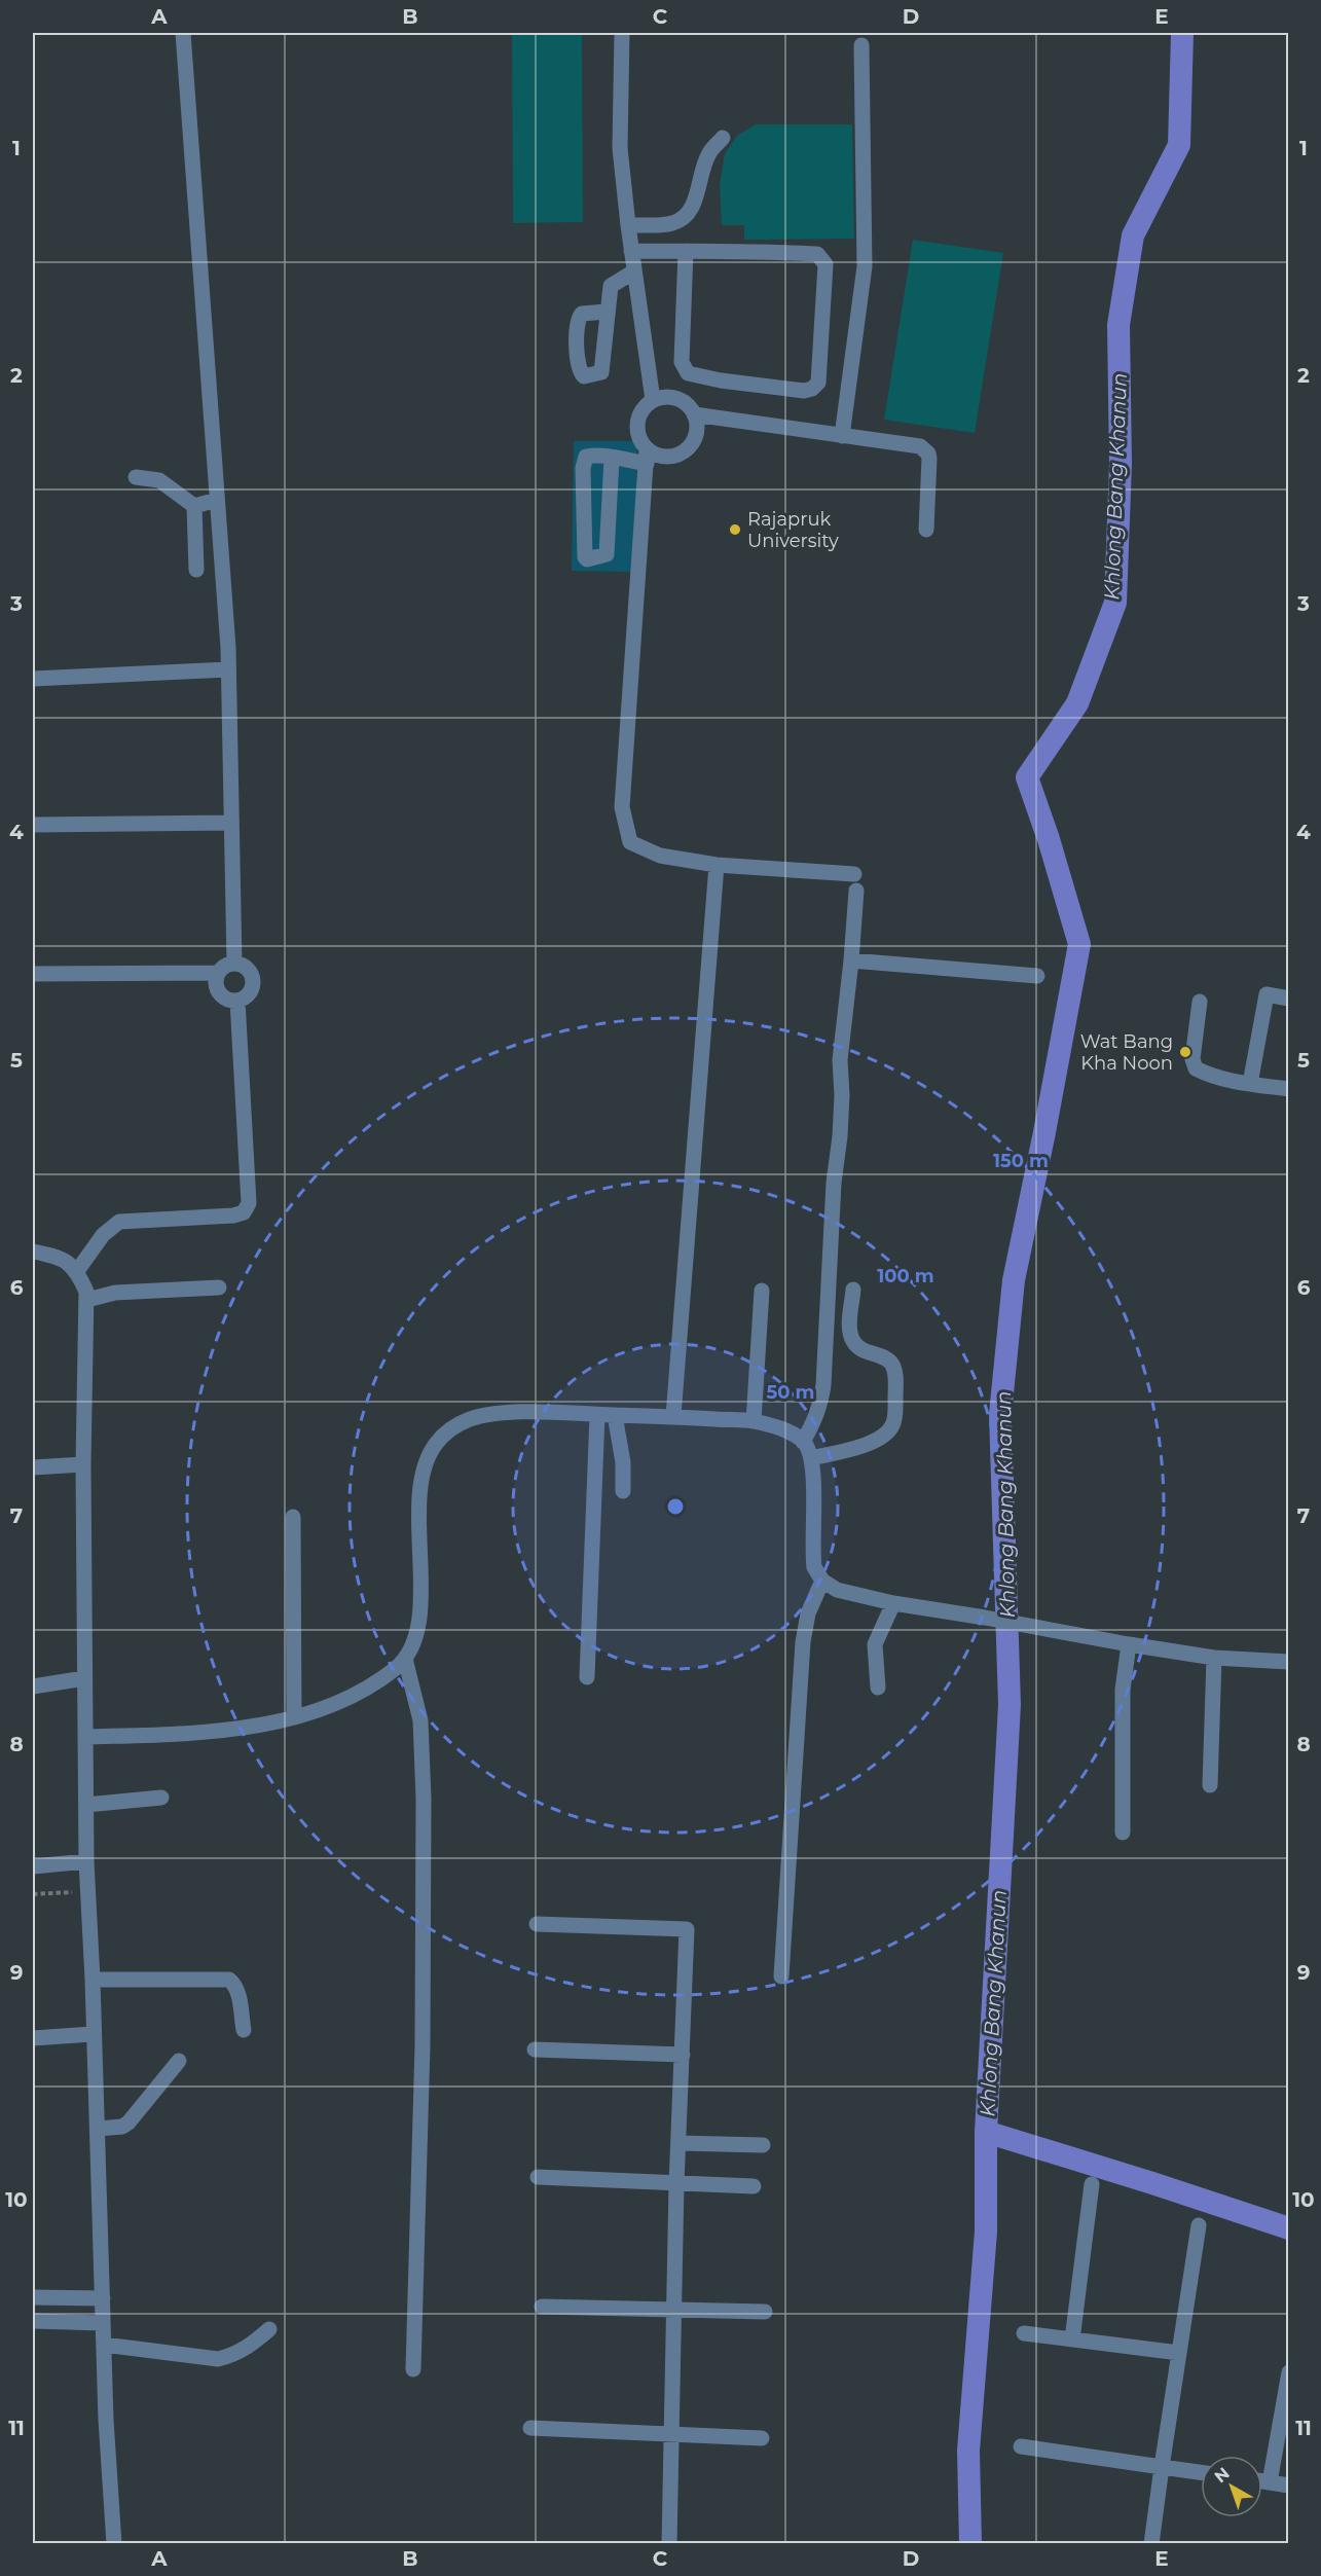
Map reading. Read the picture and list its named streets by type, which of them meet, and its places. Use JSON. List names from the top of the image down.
{
  "water": ["Khlong Bang Khanun"],
  "places": ["Rajapruk University", "Wat Bang Kha Noon"],
  "north": "top left",
  "grid": {
    "columns": [
      "A",
      "B",
      "C",
      "D",
      "E"
    ],
    "rows": [
      "1",
      "2",
      "3",
      "4",
      "5",
      "6",
      "7",
      "8",
      "9",
      "10",
      "11"
    ]
  },
  "rings": ["150 m", "100 m", "50 m"]
}
